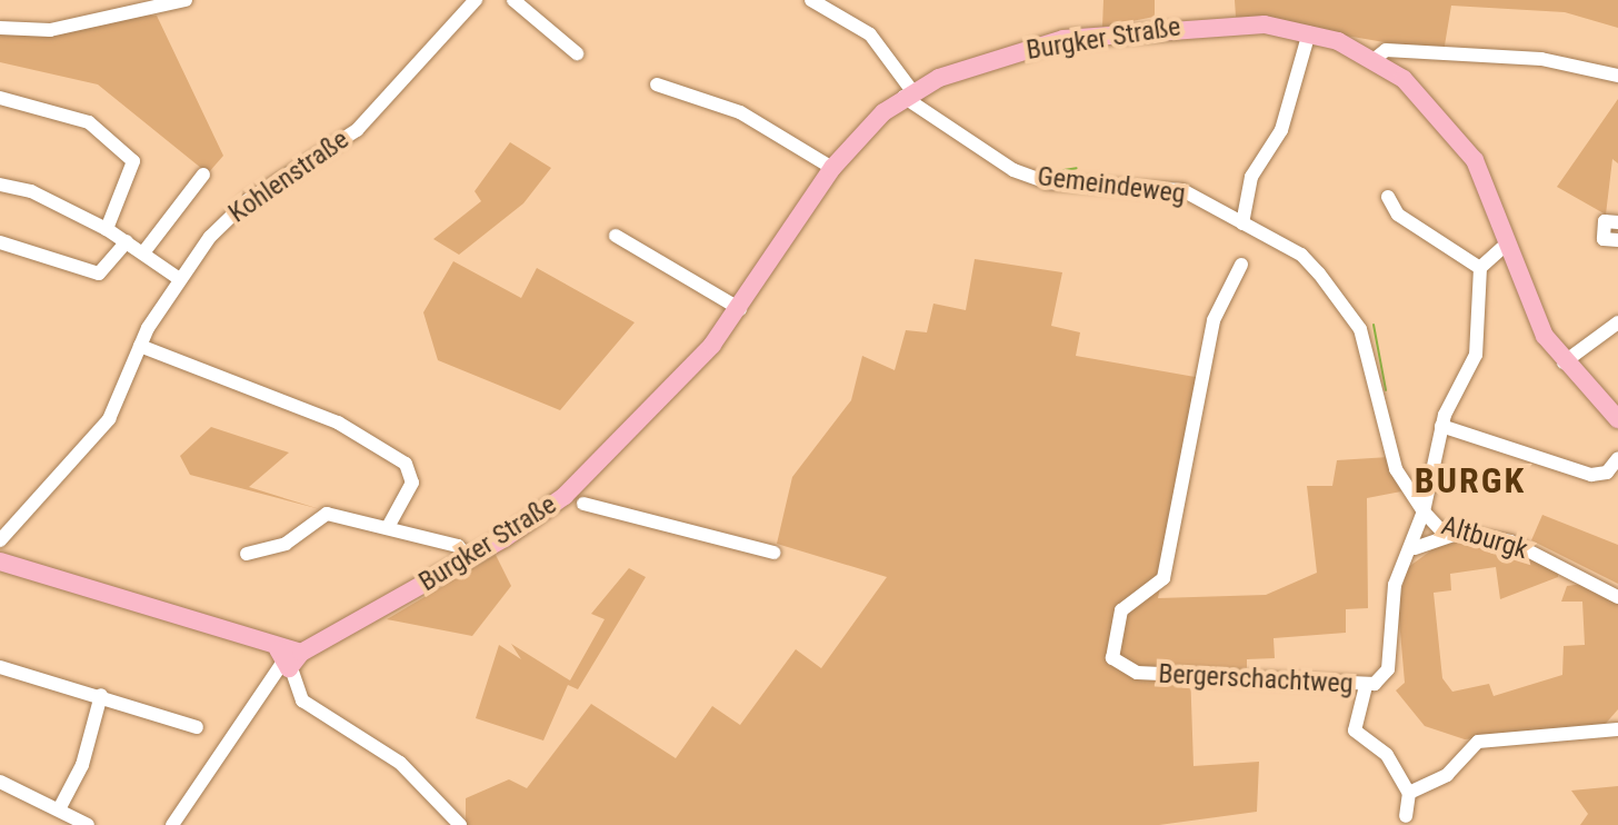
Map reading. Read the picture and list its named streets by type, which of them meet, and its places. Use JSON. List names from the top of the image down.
{
  "streets": {
    "main road": ["Burgker Straße"],
    "street": [
      "Kohlenstraße",
      "Gemeindeweg",
      "Altburgk",
      "Bergerschachtweg"
    ]
  },
  "crossings": [
    ["Burgker Straße", "Gemeindeweg"],
    ["Gemeindeweg", "Altburgk"],
    ["Gemeindeweg", "Bergerschachtweg"],
    ["Altburgk", "Bergerschachtweg"]
  ],
  "districts": ["BURGK"]
}
